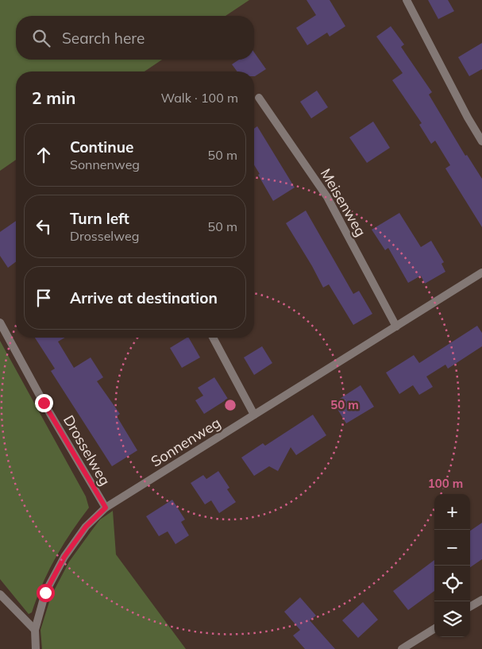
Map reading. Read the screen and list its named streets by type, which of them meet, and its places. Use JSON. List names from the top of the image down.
{
  "streets": {
    "street": ["Meisenweg", "Sonnenweg", "Drosselweg"]
  },
  "crossings": [
    ["Meisenweg", "Sonnenweg"],
    ["Sonnenweg", "Drosselweg"]
  ],
  "page": {
    "search": "Search here",
    "heading": ["2 min", "Walk · 100 m"],
    "list": [
      ["Continue", "Sonnenweg", "50 m"],
      ["Turn left", "Drosselweg", "50 m"],
      "Arrive at destination"
    ],
    "map_buttons": ["+", "−"]
  },
  "rings": ["50 m", "100 m"]
}
